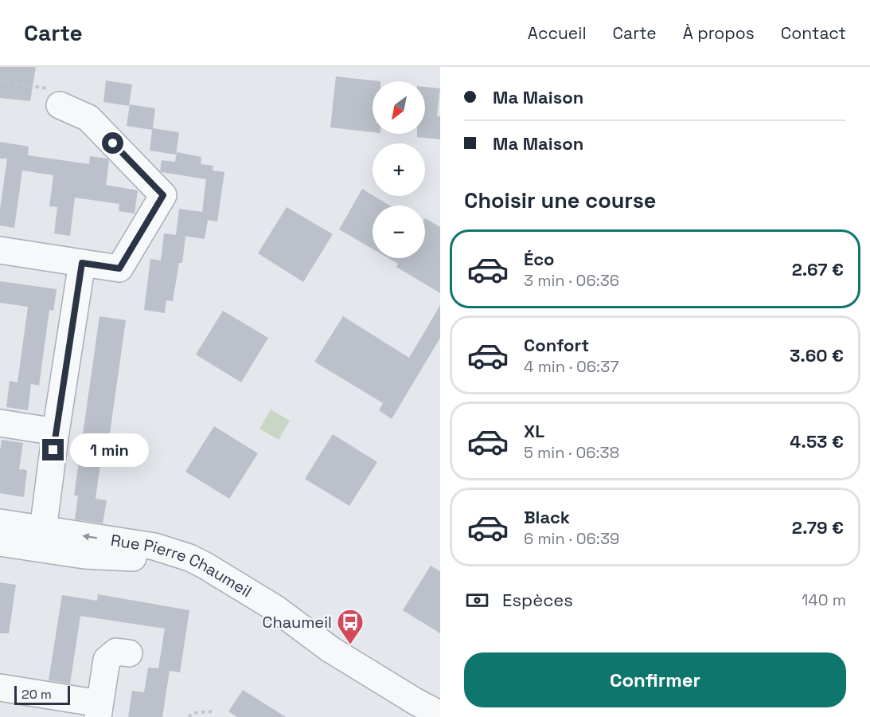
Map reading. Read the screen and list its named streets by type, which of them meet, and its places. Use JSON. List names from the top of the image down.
{
  "streets": {
    "street": ["Rue Pierre Chaumeil"]
  },
  "places": {
    "bus stop": ["Chaumeil"]
  },
  "scale_bar": "20 m",
  "north": "bottom left",
  "page": {
    "header": "Carte",
    "nav": [
      "Accueil",
      "Carte",
      "À propos",
      "Contact"
    ],
    "banner": ["Ma Maison", "Ma Maison"],
    "map_buttons": ["+", "−"],
    "heading": "Choisir une course",
    "list": [
      {
        "name": "Éco",
        "note": "3 min · 06:36",
        "value": "2.67 €"
      },
      {
        "name": "Confort",
        "note": "4 min · 06:37",
        "value": "3.60 €"
      },
      {
        "name": "XL",
        "note": "5 min · 06:38",
        "value": "4.53 €"
      },
      {
        "name": "Black",
        "note": "6 min · 06:39",
        "value": "2.79 €"
      }
    ],
    "bubble": "1 min",
    "pay": ["Espèces", "140 m"],
    "buttons": "Confirmer",
    "scale": "20 m"
  }
}
